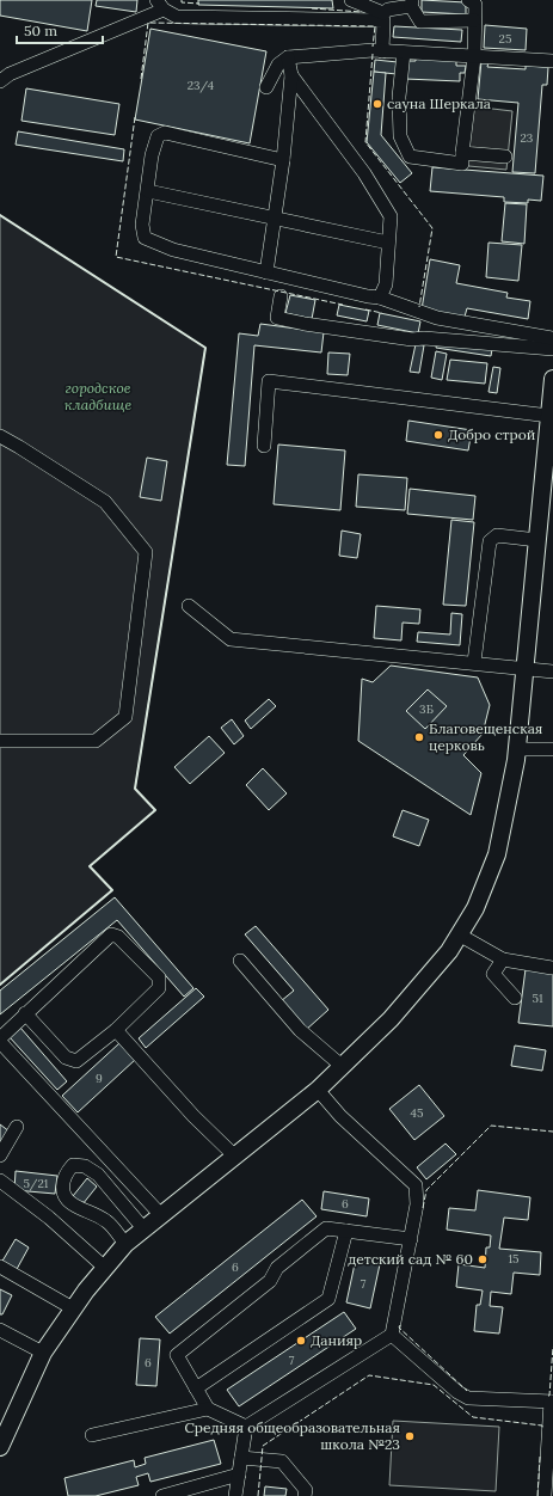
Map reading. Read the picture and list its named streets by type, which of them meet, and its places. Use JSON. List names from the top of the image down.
{
  "parks": ["городское кладбище"],
  "places": [
    "сауна Шеркала",
    "Добро строй",
    "Благовещенская церковь",
    "детский сад № 60",
    "Данияр",
    "Средняя общеобразовательная школа №23"
  ],
  "house_numbers": [
    "25",
    "23/4",
    "23",
    "3Б",
    "51",
    "9",
    "45",
    "5/21",
    "6",
    "15",
    "6",
    "7",
    "7",
    "6"
  ],
  "scale_bar": "50 m"
}
